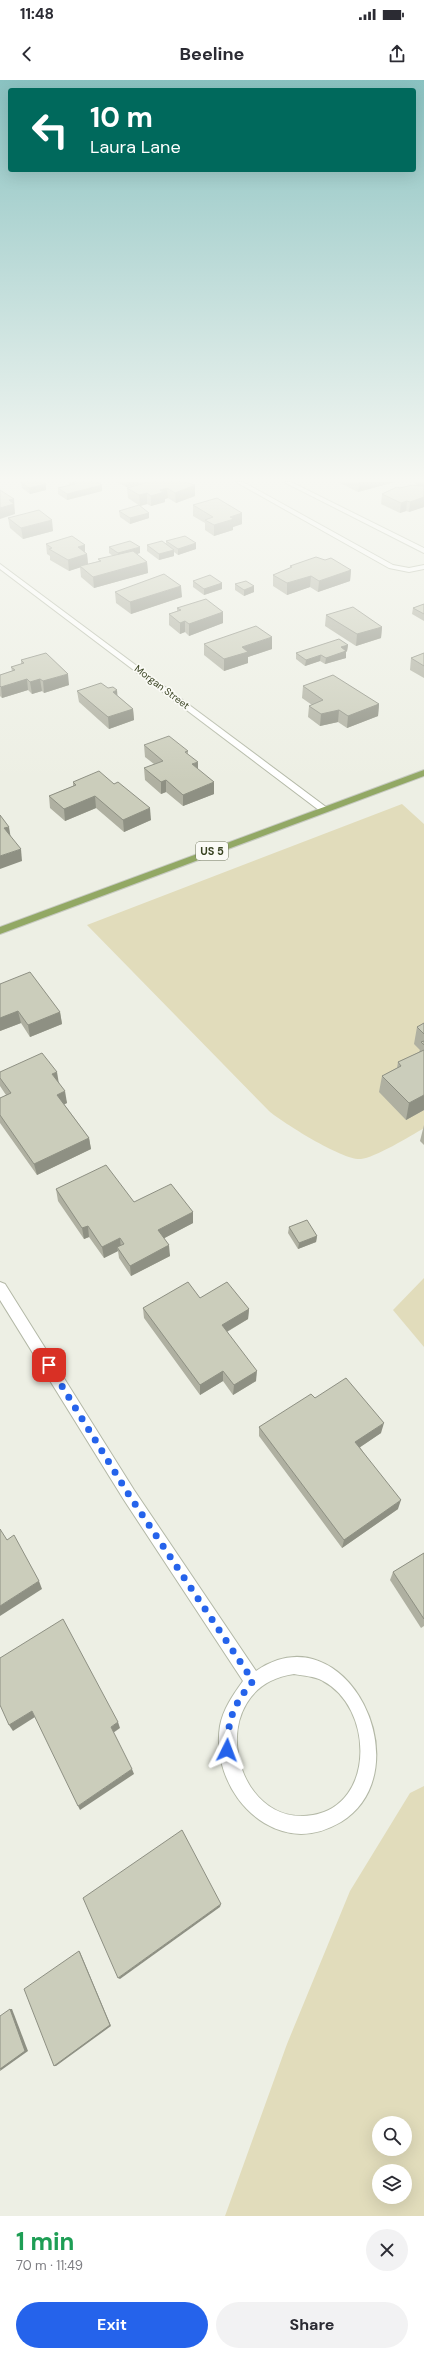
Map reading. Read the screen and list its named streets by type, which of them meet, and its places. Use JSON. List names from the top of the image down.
{
  "streets": {
    "main road": ["US 5"],
    "street": ["Morgan Street"]
  },
  "crossings": [
    ["Morgan Street", "US 5"]
  ],
  "page": {
    "status": "11:48",
    "header": "Beeline",
    "turn": ["10 m", "Laura Lane"],
    "heading": ["1 min", "70 m · 11:49"],
    "buttons": ["Exit", "Share"]
  }
}
